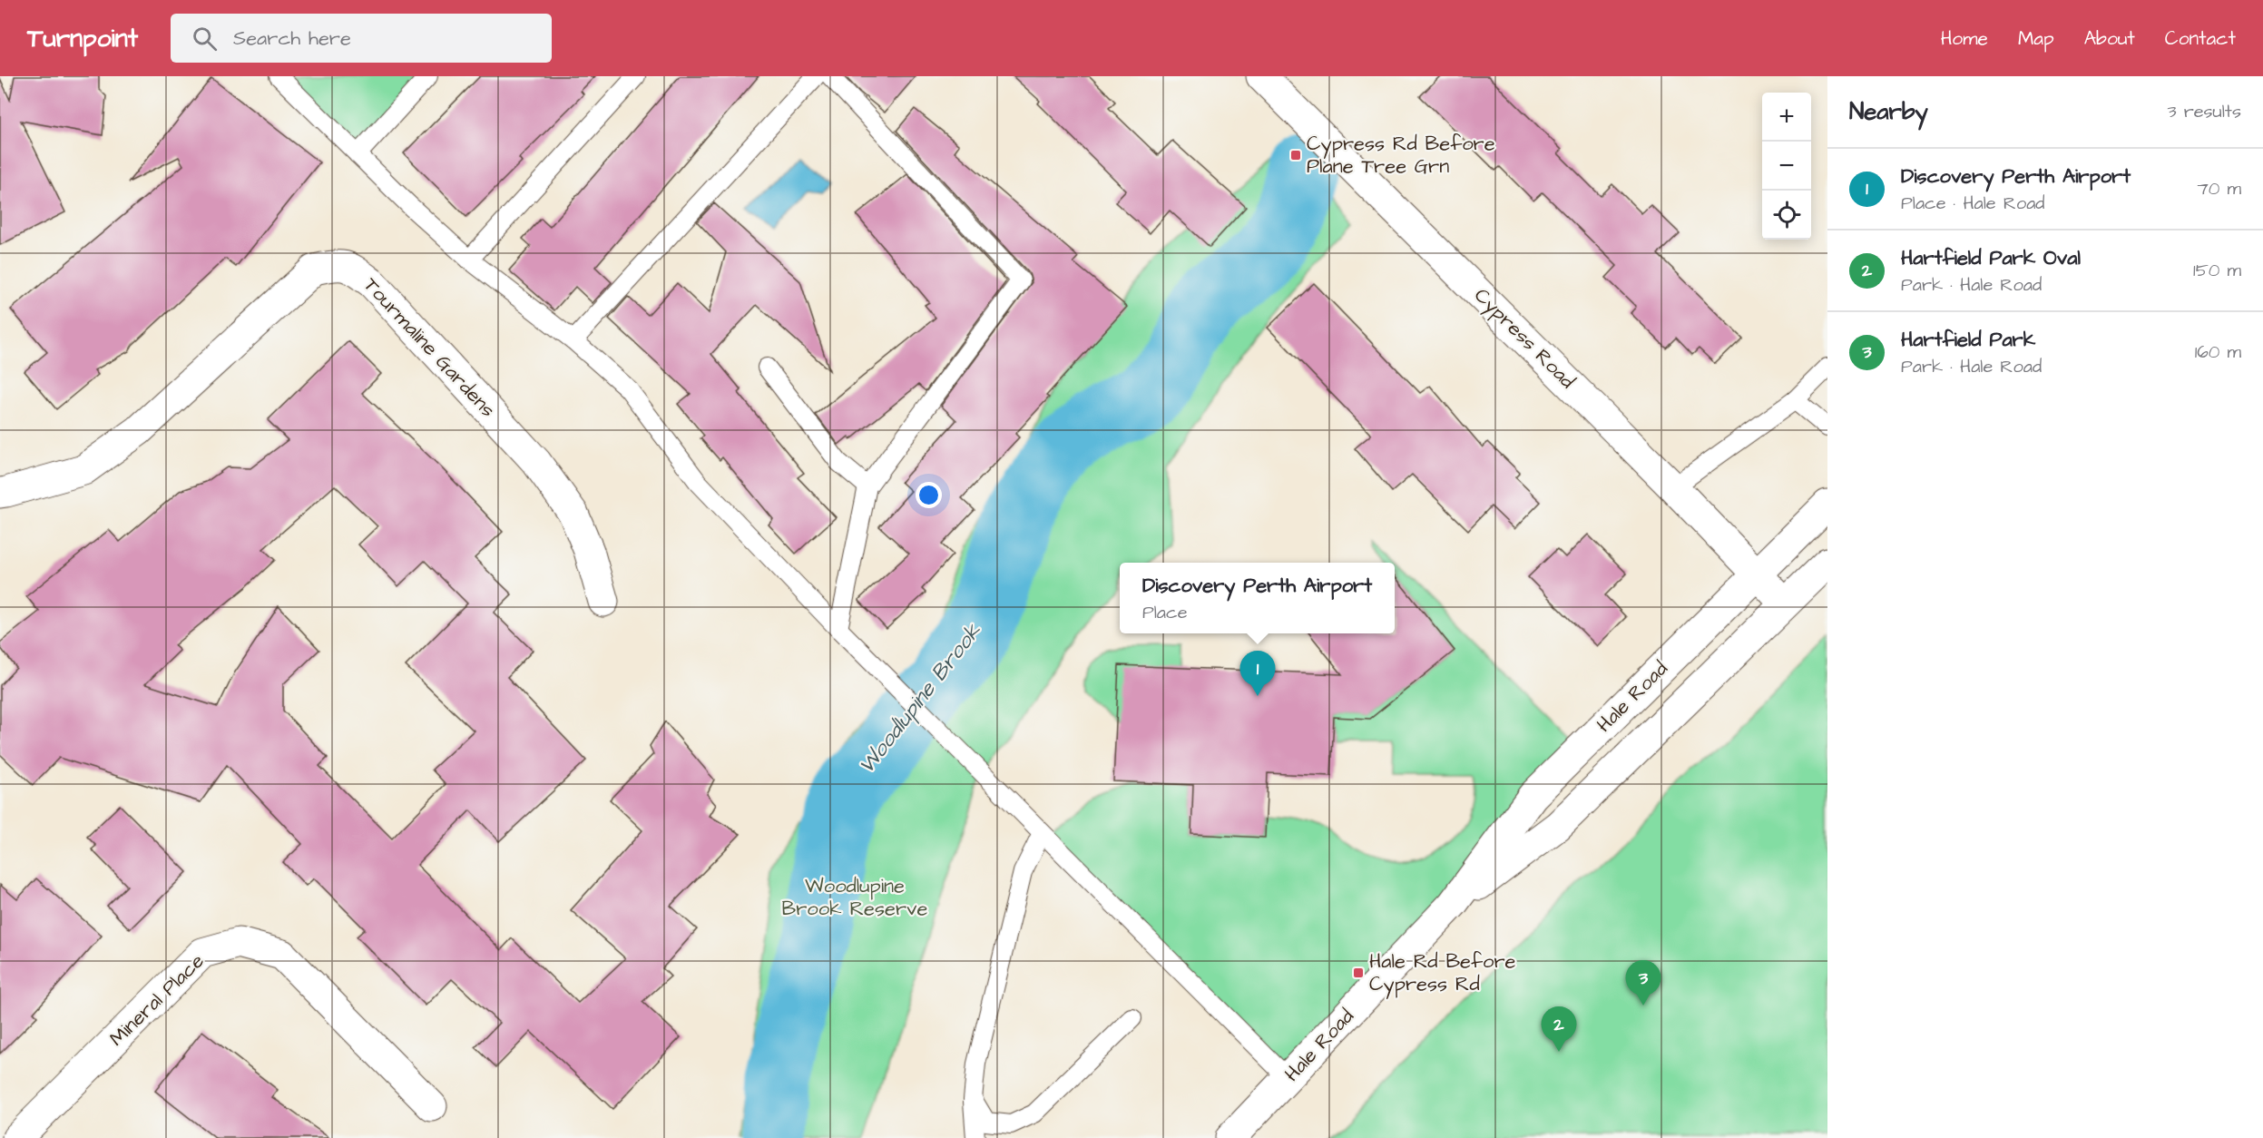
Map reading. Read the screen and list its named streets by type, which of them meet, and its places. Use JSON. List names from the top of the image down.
{
  "streets": {
    "street": [
      "Cypress Road",
      "Tourmaline Gardens",
      "Hale Road",
      "Mineral Place"
    ]
  },
  "crossings": [
    ["Cypress Road", "Hale Road"]
  ],
  "water": ["Woodlupine Brook"],
  "parks": ["Woodlupine Brook Reserve"],
  "places": {
    "transit": ["Cypress Rd Before Plane Tree Grn", "Hale Rd Before Cypress Rd"]
  },
  "page": {
    "header": "Turnpoint",
    "search": "Search here",
    "nav": [
      "Home",
      "Map",
      "About",
      "Contact"
    ],
    "heading": ["Nearby", "3 results"],
    "map_buttons": ["+", "−"],
    "list": [
      {
        "mark": "1",
        "name": "Discovery Perth Airport",
        "note": "Place · Hale Road",
        "value": "70 m"
      },
      {
        "mark": "2",
        "name": "Hartfield Park Oval",
        "note": "Park · Hale Road",
        "value": "150 m"
      },
      {
        "mark": "3",
        "name": "Hartfield Park",
        "note": "Park · Hale Road",
        "value": "160 m"
      }
    ],
    "popup": ["Discovery Perth Airport", "Place"],
    "pins": ["1", "3", "2"]
  }
}
